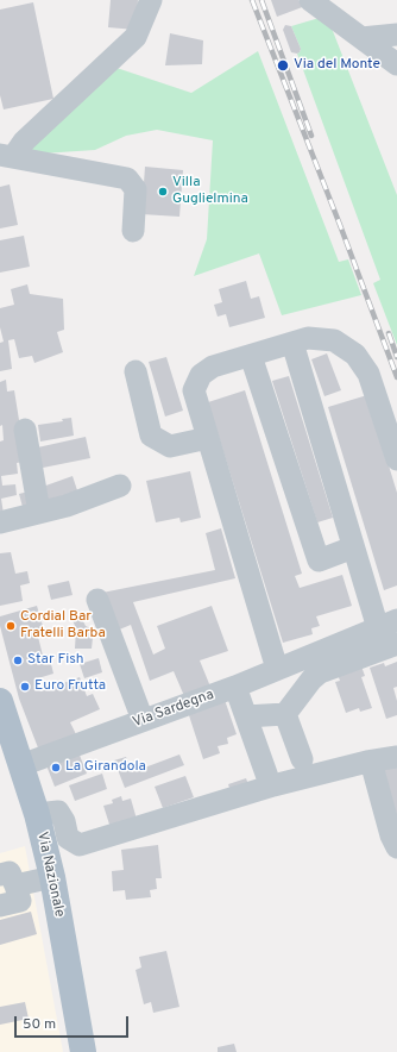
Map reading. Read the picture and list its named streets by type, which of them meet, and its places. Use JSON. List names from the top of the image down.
{
  "streets": {
    "main road": ["Via Nazionale"],
    "street": ["Via Sardegna"]
  },
  "crossings": [
    ["Via Sardegna", "Via Nazionale"]
  ],
  "places": [
    "Via del Monte",
    "Villa Guglielmina",
    "Cordial Bar Fratelli Barba",
    "Star Fish",
    "Euro Frutta",
    "La Girandola"
  ],
  "scale_bar": "50 m"
}
